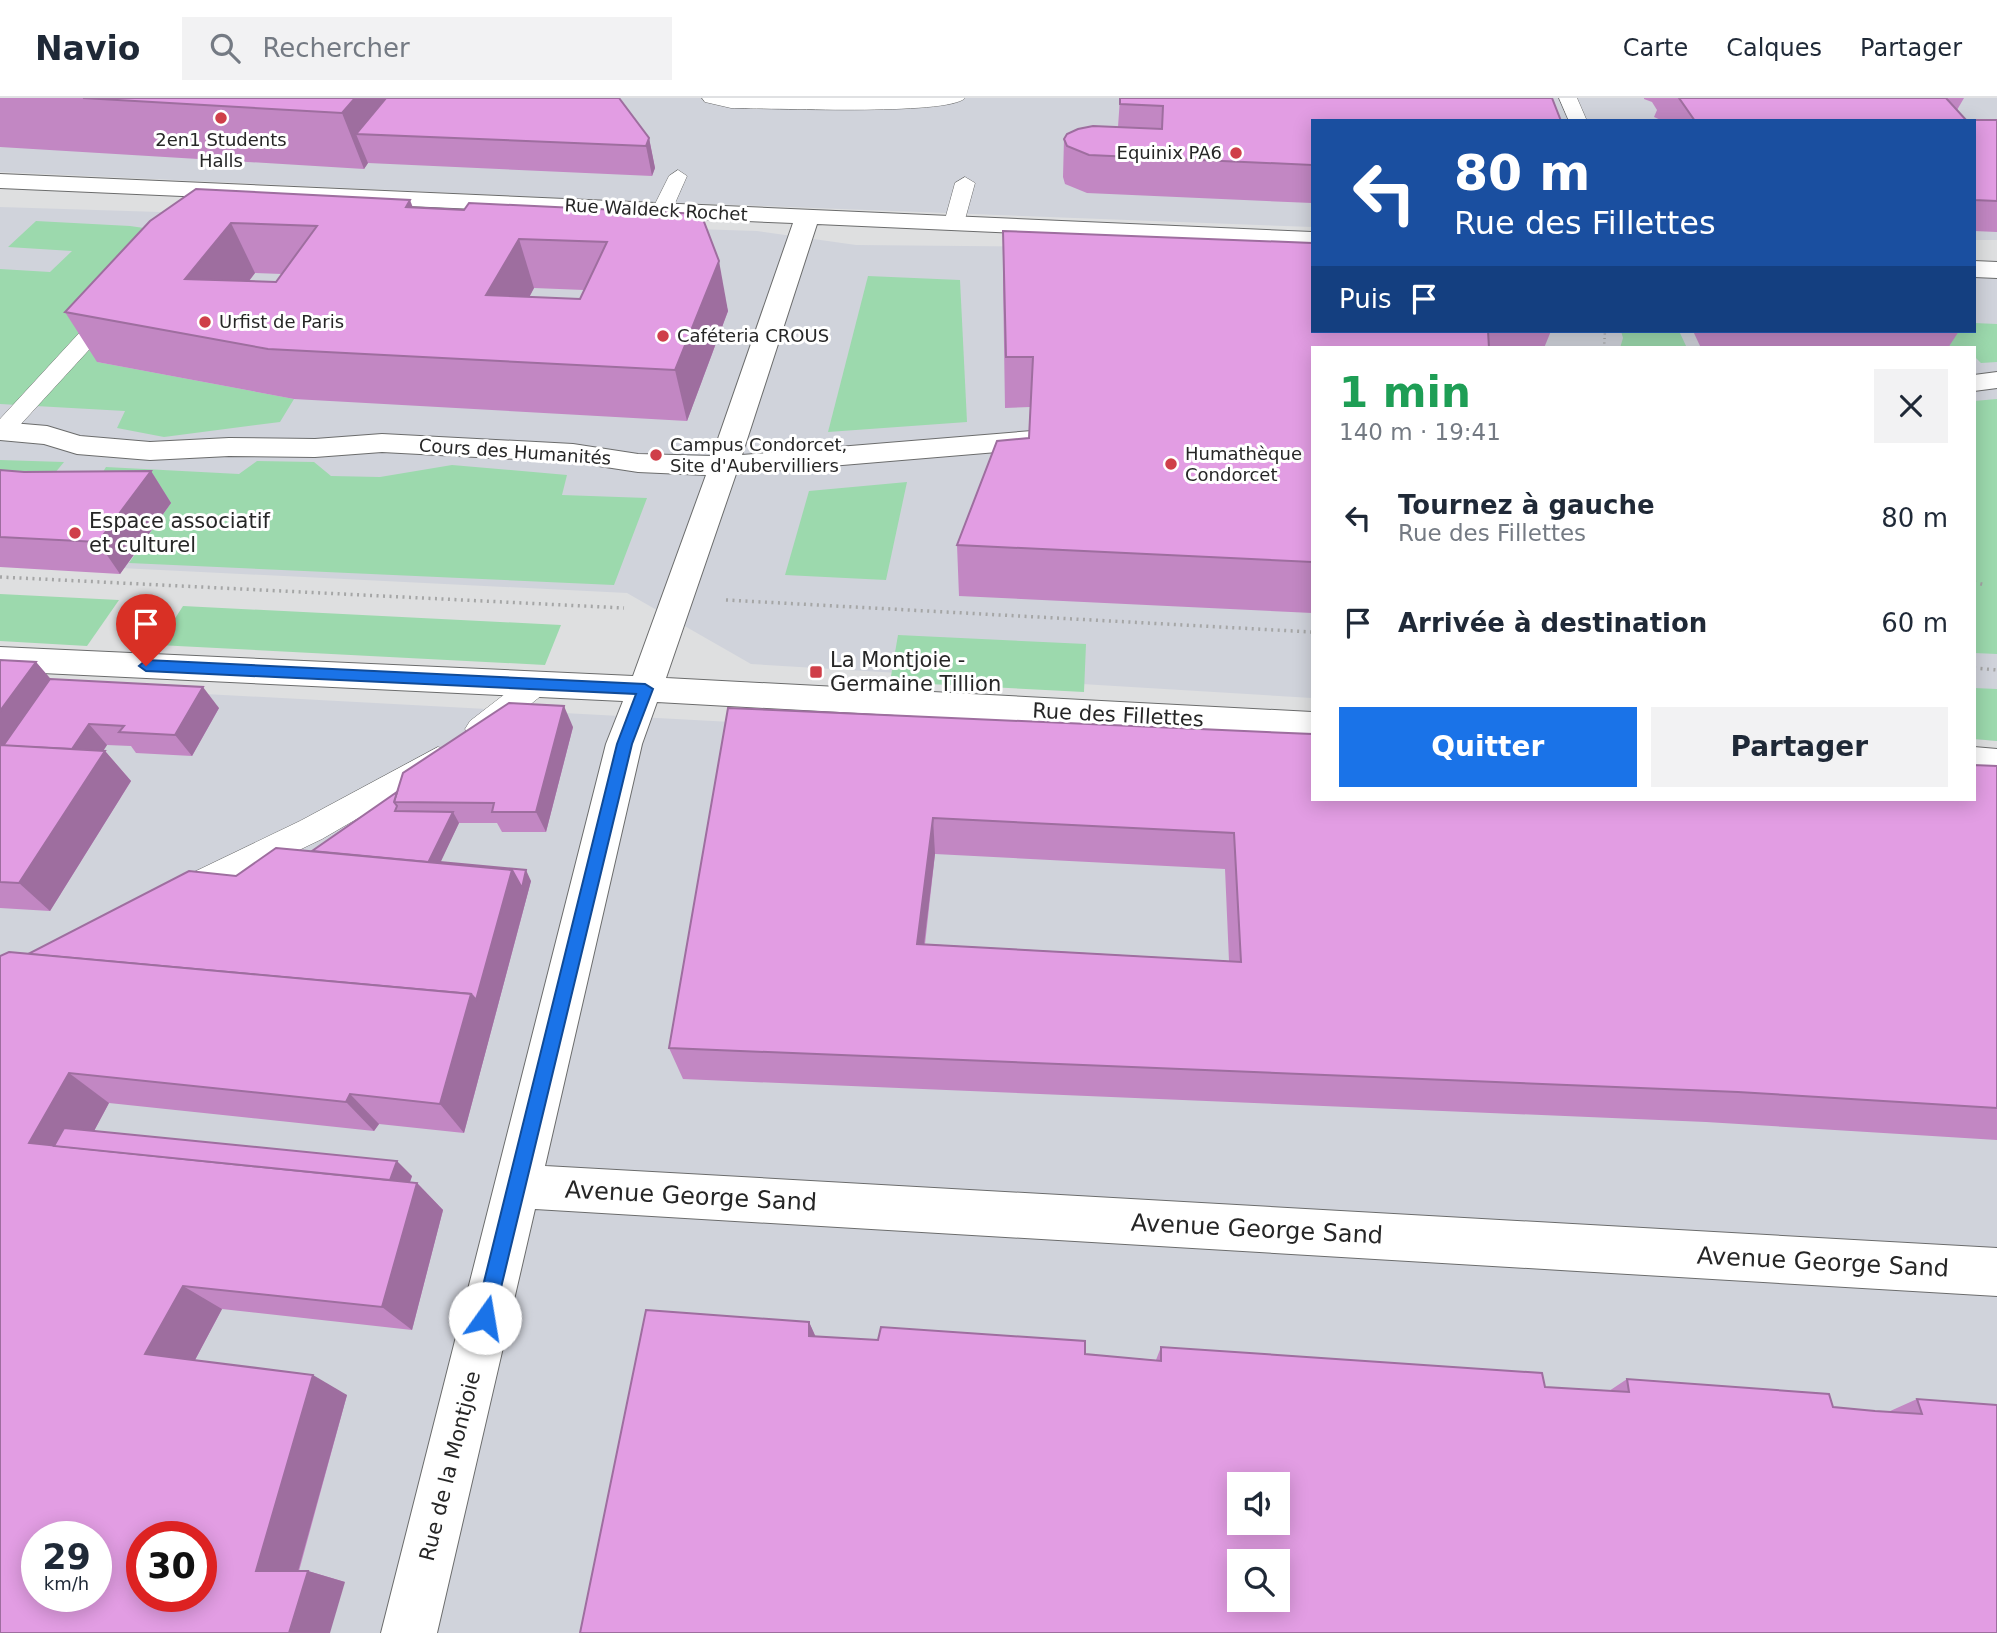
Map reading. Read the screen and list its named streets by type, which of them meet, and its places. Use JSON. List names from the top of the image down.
{
  "streets": {
    "street": [
      "Rue Waldeck Rochet",
      "Cours des Humanités",
      "Rue des Fillettes",
      "Avenue George Sand",
      "Rue de la Montjoie"
    ]
  },
  "crossings": [
    ["Rue Waldeck Rochet", "Rue de la Montjoie"],
    ["Cours des Humanités", "Rue de la Montjoie"],
    ["Rue des Fillettes", "Rue de la Montjoie"],
    ["Avenue George Sand", "Rue de la Montjoie"]
  ],
  "places": {
    "other": [
      "2en1 Students Halls",
      "Equinix PA6",
      "Urfist de Paris",
      "Caféteria CROUS",
      "Campus Condorcet, Site d'Aubervilliers",
      "Humathèque Condorcet",
      "Espace associatif et culturel"
    ],
    "transit": ["La Montjoie - Germaine Tillion"]
  },
  "page": {
    "header": "Navio",
    "search": "Rechercher",
    "nav": ["Carte", "Calques", "Partager"],
    "turn": ["80 m", "Rue des Fillettes"],
    "then": "Puis",
    "heading": ["1 min", "140 m · 19:41"],
    "list": [
      {
        "name": "Tournez à gauche",
        "note": "Rue des Fillettes",
        "value": "80 m"
      },
      {
        "name": "Arrivée à destination",
        "value": "60 m"
      }
    ],
    "buttons": ["Quitter", "Partager"],
    "speed": "29 km/h",
    "limit": "30"
  }
}
